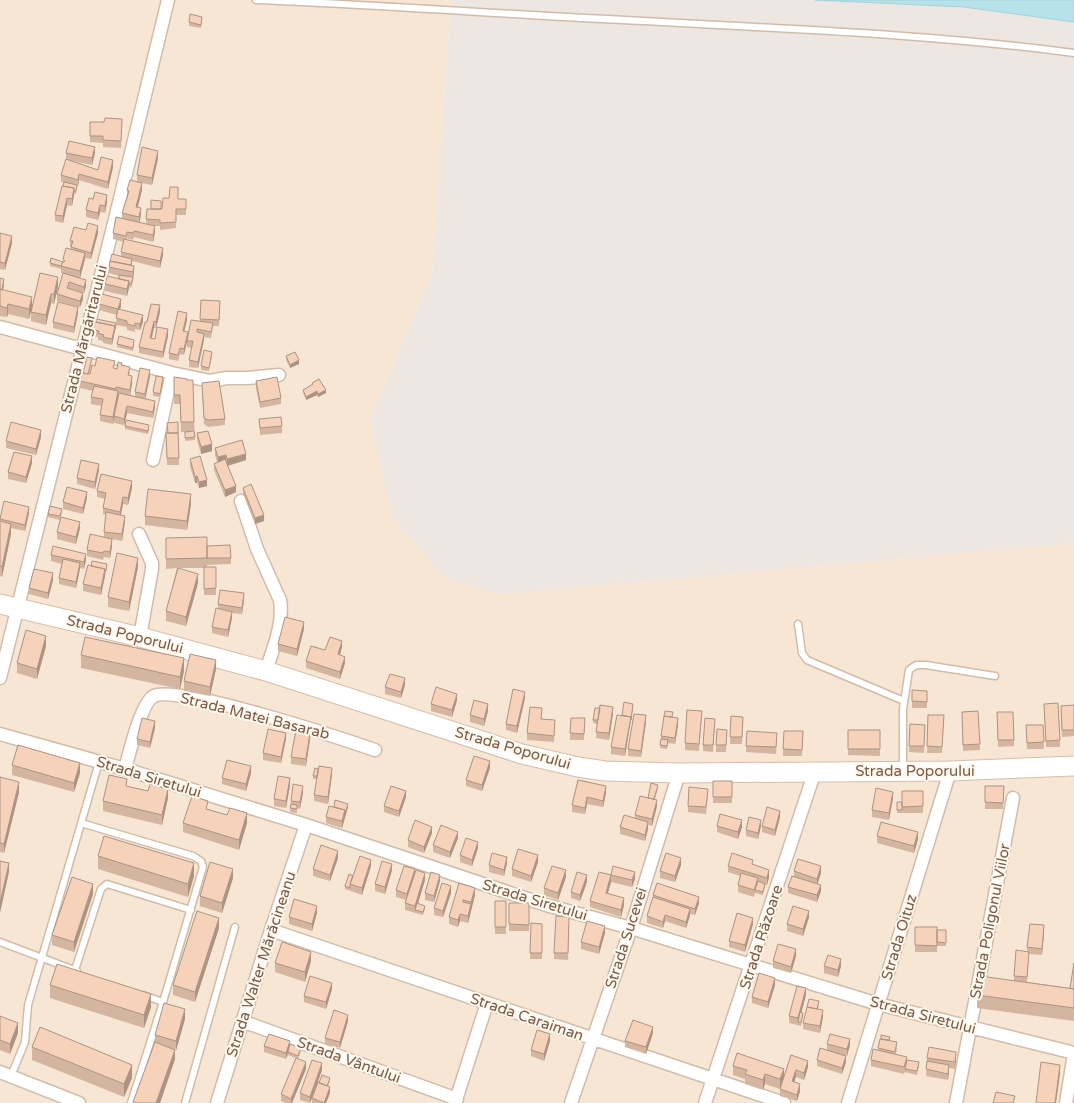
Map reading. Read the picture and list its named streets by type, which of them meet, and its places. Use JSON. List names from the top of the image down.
{
  "streets": {
    "street": [
      "Strada Mărgăritarului",
      "Strada Poporului",
      "Strada Matei Basarab",
      "Strada Siretului",
      "Strada Poligonul Viilor",
      "Strada Răzoare",
      "Strada Oituz",
      "Strada Sucevei",
      "Strada Walter Mărăcineanu",
      "Strada Caraiman",
      "Strada Vântului"
    ]
  },
  "crossings": [
    ["Strada Mărgăritarului", "Strada Poporului"],
    ["Strada Poporului", "Strada Răzoare"],
    ["Strada Poporului", "Strada Oituz"],
    ["Strada Poporului", "Strada Sucevei"],
    ["Strada Matei Basarab", "Strada Siretului"],
    ["Strada Siretului", "Strada Poligonul Viilor"],
    ["Strada Siretului", "Strada Răzoare"],
    ["Strada Siretului", "Strada Oituz"],
    ["Strada Siretului", "Strada Sucevei"],
    ["Strada Siretului", "Strada Walter Mărăcineanu"],
    ["Strada Răzoare", "Strada Caraiman"],
    ["Strada Sucevei", "Strada Caraiman"],
    ["Strada Walter Mărăcineanu", "Strada Caraiman"],
    ["Strada Walter Mărăcineanu", "Strada Vântului"]
  ]
}
